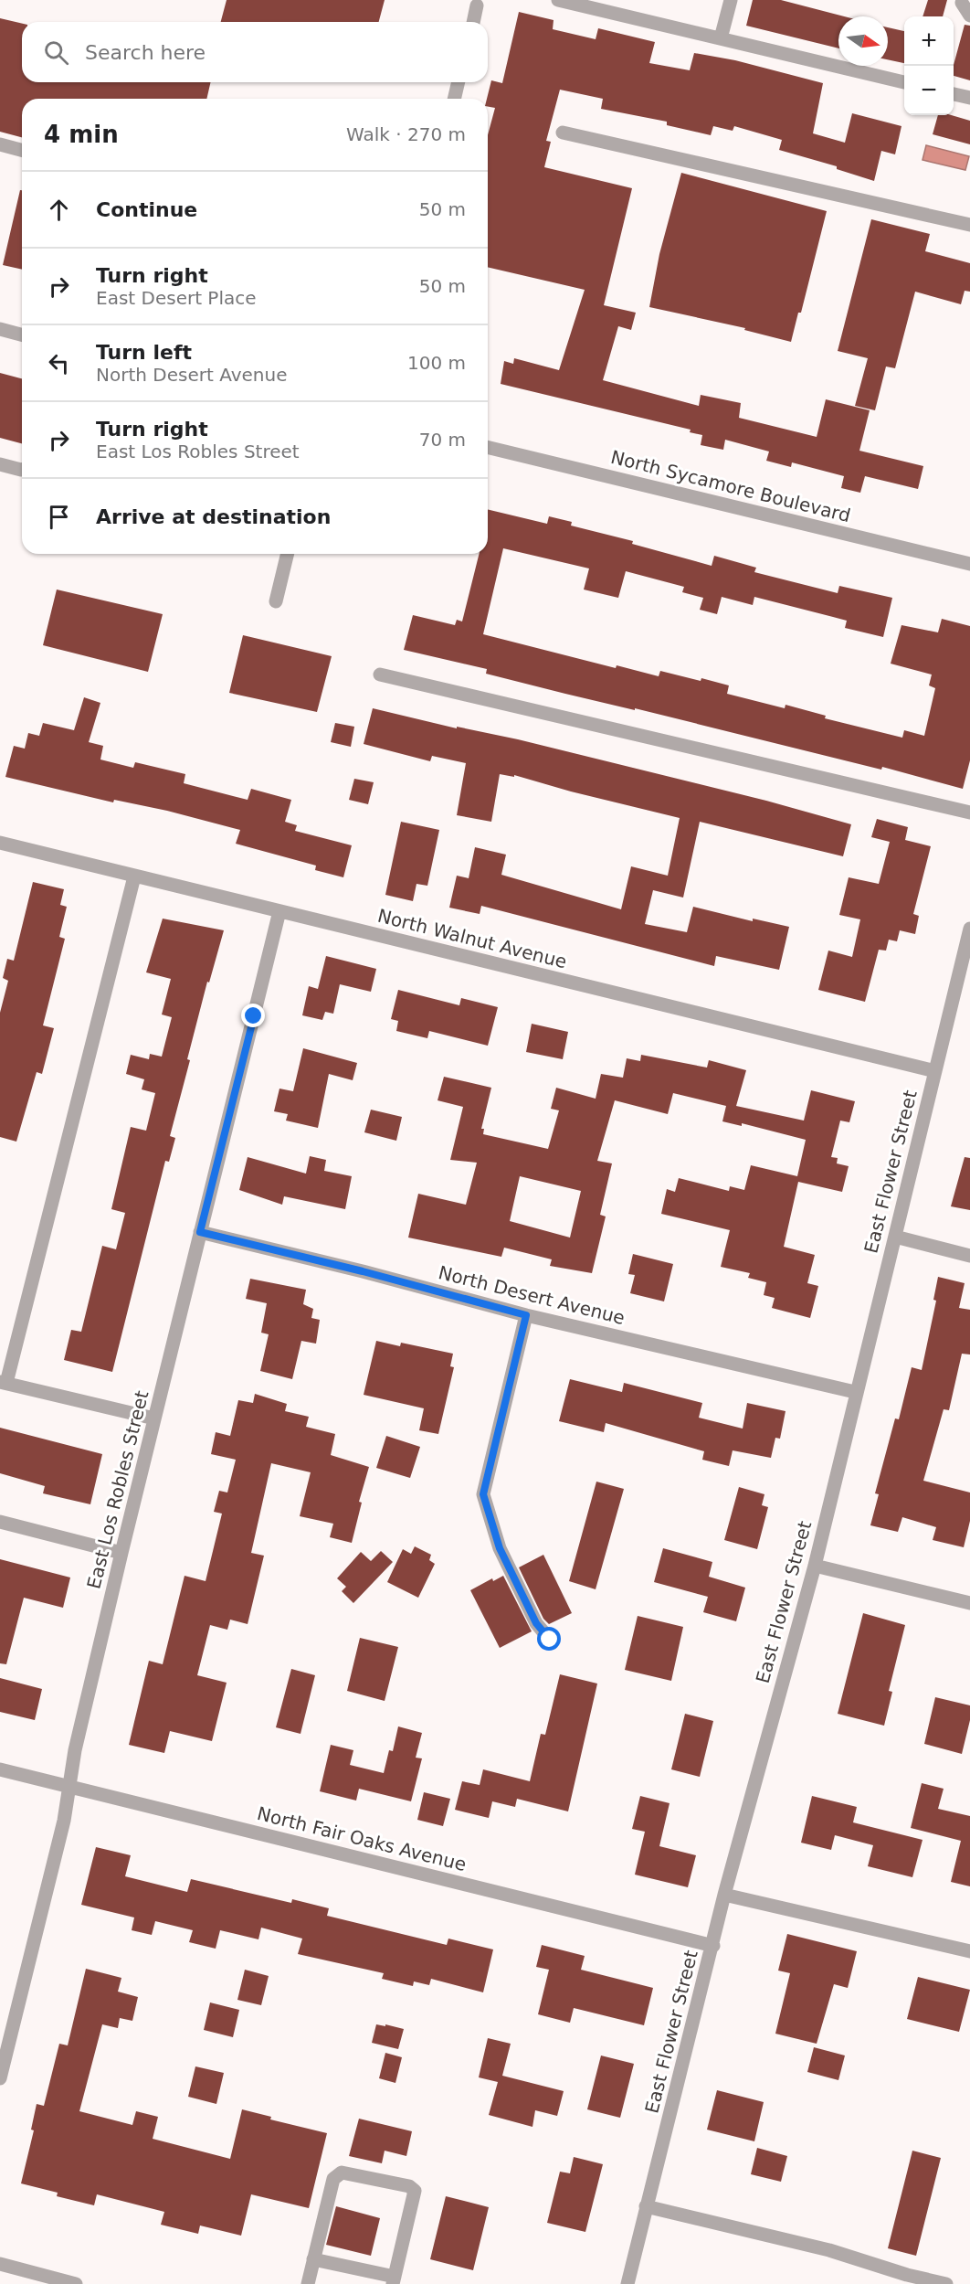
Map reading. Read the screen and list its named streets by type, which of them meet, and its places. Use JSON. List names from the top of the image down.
{
  "streets": {
    "street": [
      "North Sycamore Boulevard",
      "North Walnut Avenue",
      "East Flower Street",
      "North Desert Avenue",
      "East Los Robles Street",
      "North Fair Oaks Avenue"
    ]
  },
  "crossings": [
    ["North Walnut Avenue", "East Flower Street"],
    ["North Walnut Avenue", "East Los Robles Street"],
    ["East Flower Street", "North Desert Avenue"],
    ["East Flower Street", "North Fair Oaks Avenue"],
    ["North Desert Avenue", "East Los Robles Street"],
    ["East Los Robles Street", "North Fair Oaks Avenue"]
  ],
  "north": "right",
  "page": {
    "map_buttons": ["+", "−"],
    "search": "Search here",
    "heading": ["4 min", "Walk · 270 m"],
    "list": [
      ["Continue", "50 m"],
      ["Turn right", "East Desert Place", "50 m"],
      ["Turn left", "North Desert Avenue", "100 m"],
      ["Turn right", "East Los Robles Street", "70 m"],
      "Arrive at destination"
    ]
  }
}
